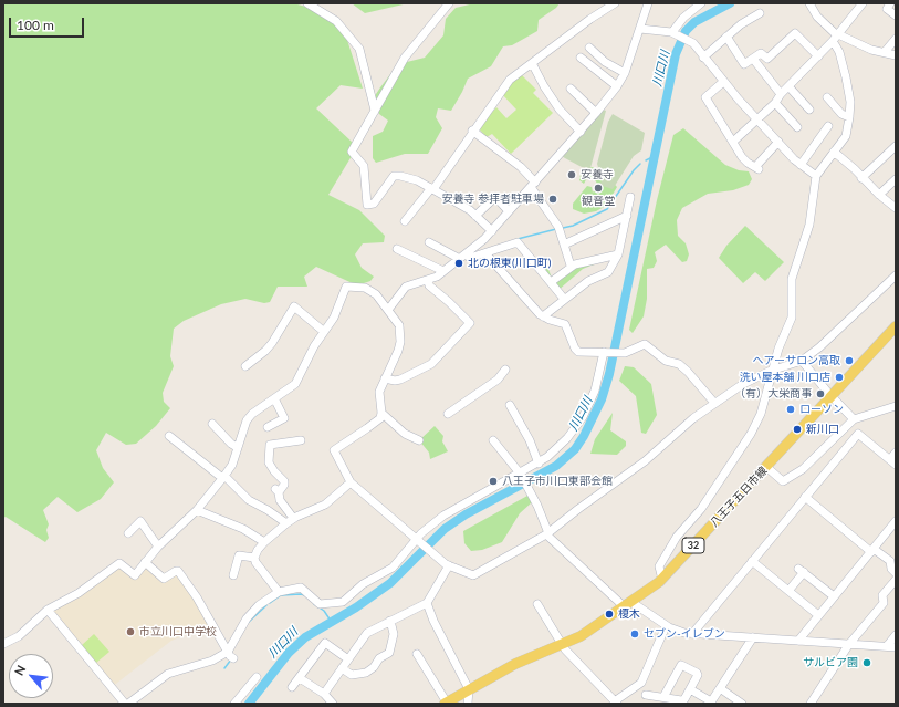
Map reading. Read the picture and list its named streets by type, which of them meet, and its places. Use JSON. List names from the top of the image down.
{
  "streets": {
    "main road": ["八王子五日市線", "32"]
  },
  "water": ["川口川"],
  "places": [
    "安養寺",
    "観音堂",
    "安養寺 参拝者駐車場",
    "北の根東(川口町)",
    "ヘアーサロン高取",
    "洗い屋本舗 川口店",
    "（有）大栄商事",
    "ローソン",
    "新川口",
    "八王子市川口東部会館",
    "榎木",
    "市立川口中学校",
    "セブン-イレブン",
    "サルビア園"
  ],
  "scale_bar": "100 m",
  "north": "top left"
}
